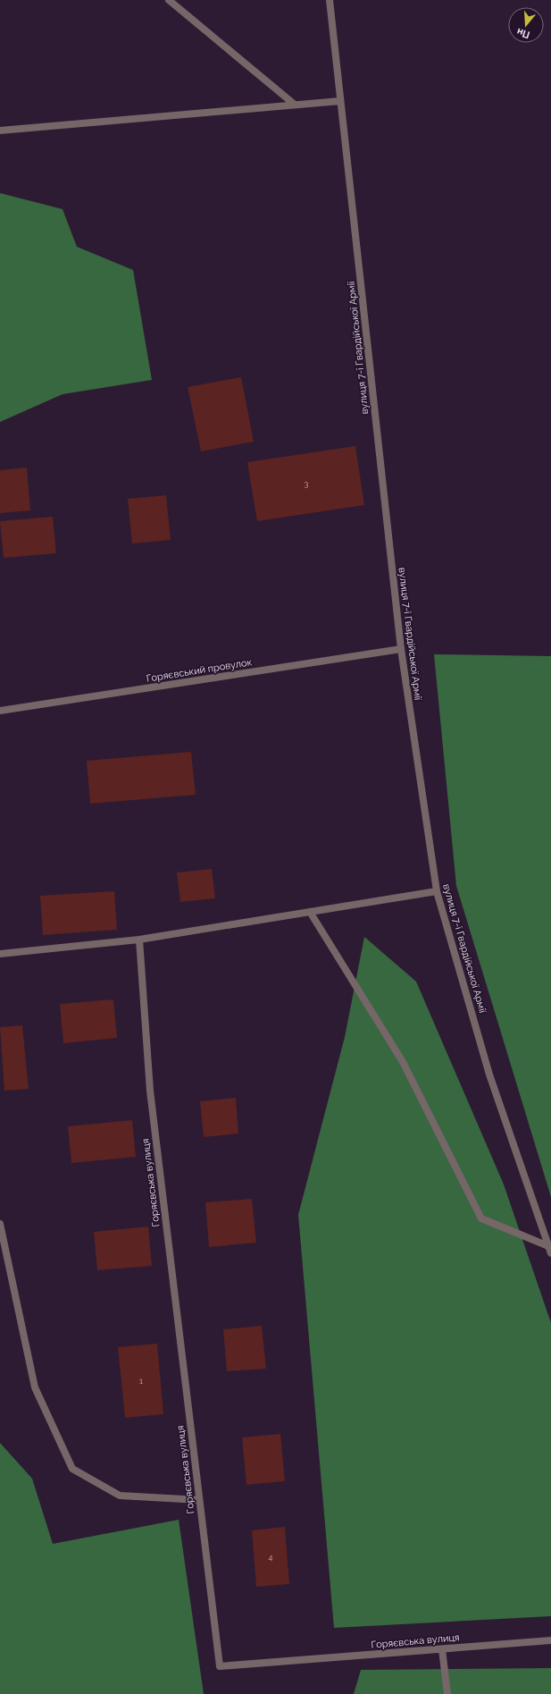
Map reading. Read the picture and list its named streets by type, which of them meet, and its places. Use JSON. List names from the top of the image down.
{
  "streets": {
    "street": ["вулиця 7-ї Гвардійської Армії", "Горяєвський провулок", "Горяєвська вулиця"]
  },
  "crossings": [
    ["вулиця 7-ї Гвардійської Армії", "Горяєвський провулок"]
  ],
  "house_numbers": ["3", "1", "4"],
  "north": "bottom"
}
